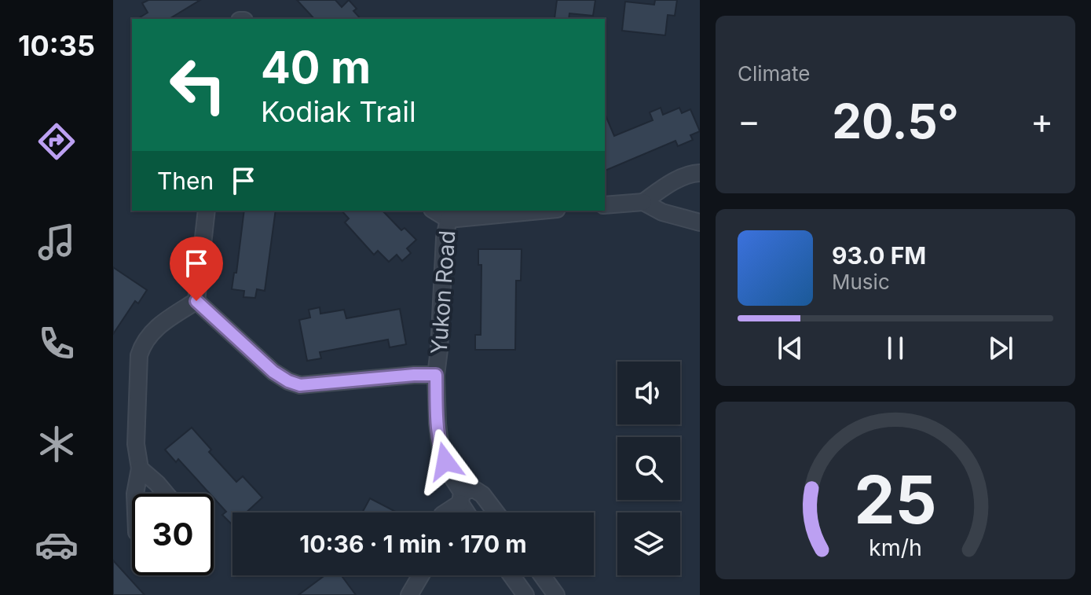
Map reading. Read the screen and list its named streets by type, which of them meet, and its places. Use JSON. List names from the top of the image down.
{
  "streets": {
    "street": ["Yukon Road"]
  },
  "page": {
    "tabs": "10:35",
    "tile": "Climate",
    "turn": ["40 m", "Kodiak Trail"],
    "heat": ["−", "20.5°", "+"],
    "then": "Then",
    "song": ["93.0 FM", "Music"],
    "limit": "30",
    "trip": "10:36 · 1 min · 170 m",
    "gauge": ["25", "km/h"]
  }
}
